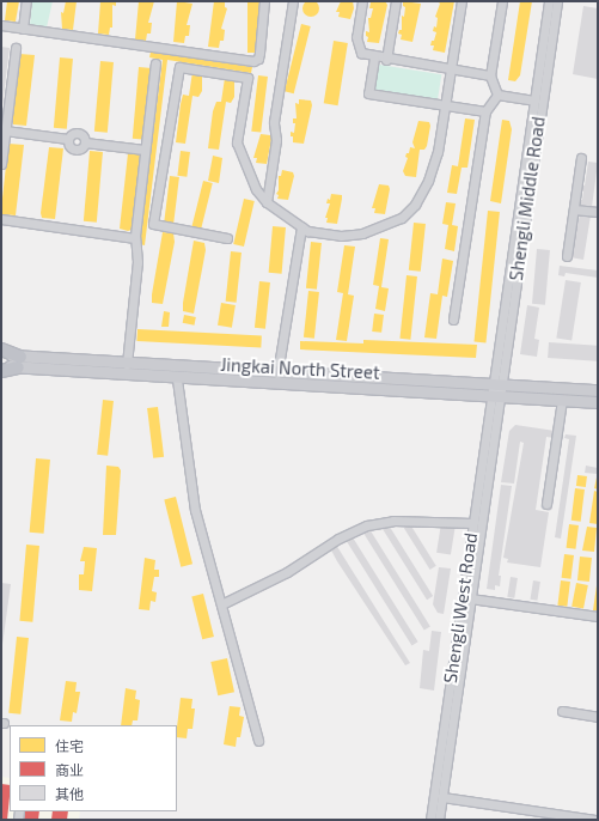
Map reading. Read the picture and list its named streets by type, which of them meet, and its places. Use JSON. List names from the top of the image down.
{
  "streets": {
    "main road": ["Jingkai North Street"],
    "street": ["Shengli Middle Road", "Shengli West Road"]
  },
  "crossings": [
    ["Shengli Middle Road", "Jingkai North Street"],
    ["Shengli Middle Road", "Shengli West Road"],
    ["Jingkai North Street", "Shengli West Road"]
  ],
  "legend": ["住宅", "商业", "其他"]
}
